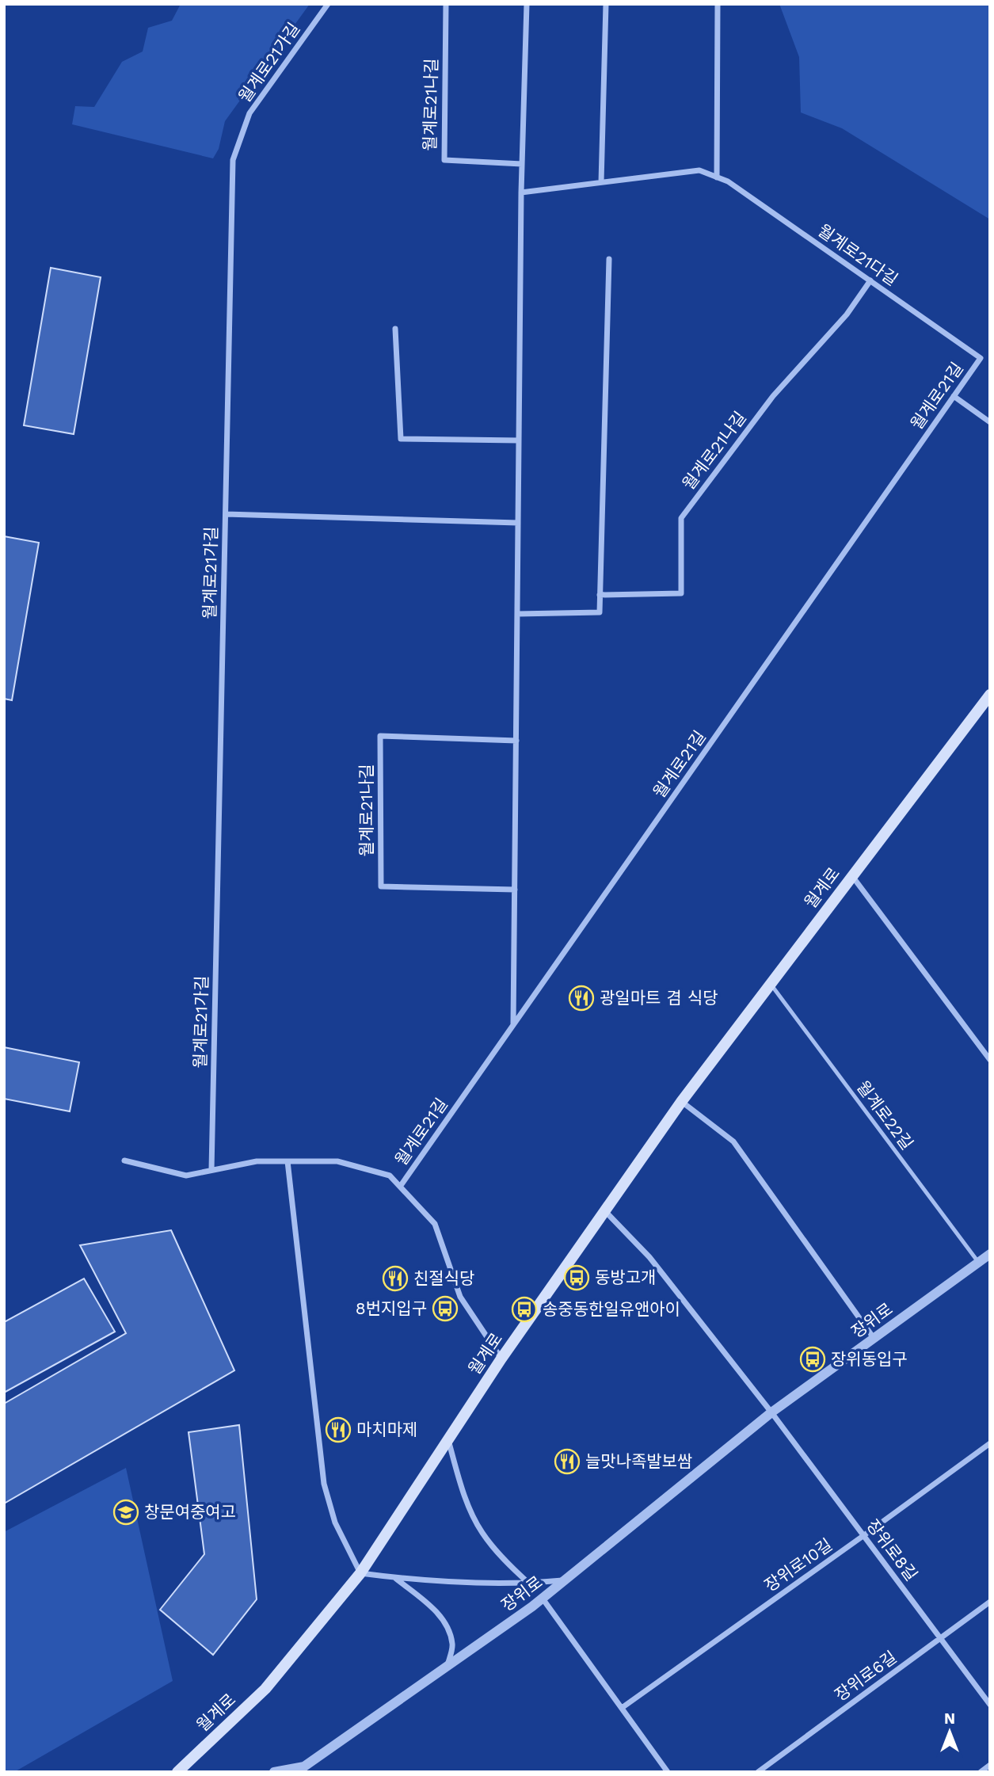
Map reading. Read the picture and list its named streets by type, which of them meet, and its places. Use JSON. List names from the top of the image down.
{
  "streets": {
    "main road": ["월계로"],
    "street": [
      "월계로21가길",
      "월계로21나길",
      "월계로21다길",
      "월계로21길",
      "장위로",
      "장위로8길",
      "장위로10길",
      "장위로6길"
    ],
    "lane": ["월계로22길"]
  },
  "crossings": [
    ["월계로21나길", "월계로21다길"],
    ["월계로21다길", "월계로21길"],
    ["월계로", "월계로22길"],
    ["월계로22길", "장위로"],
    ["장위로", "장위로8길"],
    ["장위로8길", "장위로10길"],
    ["장위로8길", "장위로6길"]
  ],
  "places": {
    "restaurant": [
      "광일마트 겸 식당",
      "친절식당",
      "마치마제",
      "늘맛나족발보쌈"
    ],
    "bus stop": [
      "동방고개",
      "8번지입구",
      "송중동한일유앤아이",
      "장위동입구"
    ],
    "school or university": ["창문여중여고"]
  },
  "north": "top"
}
